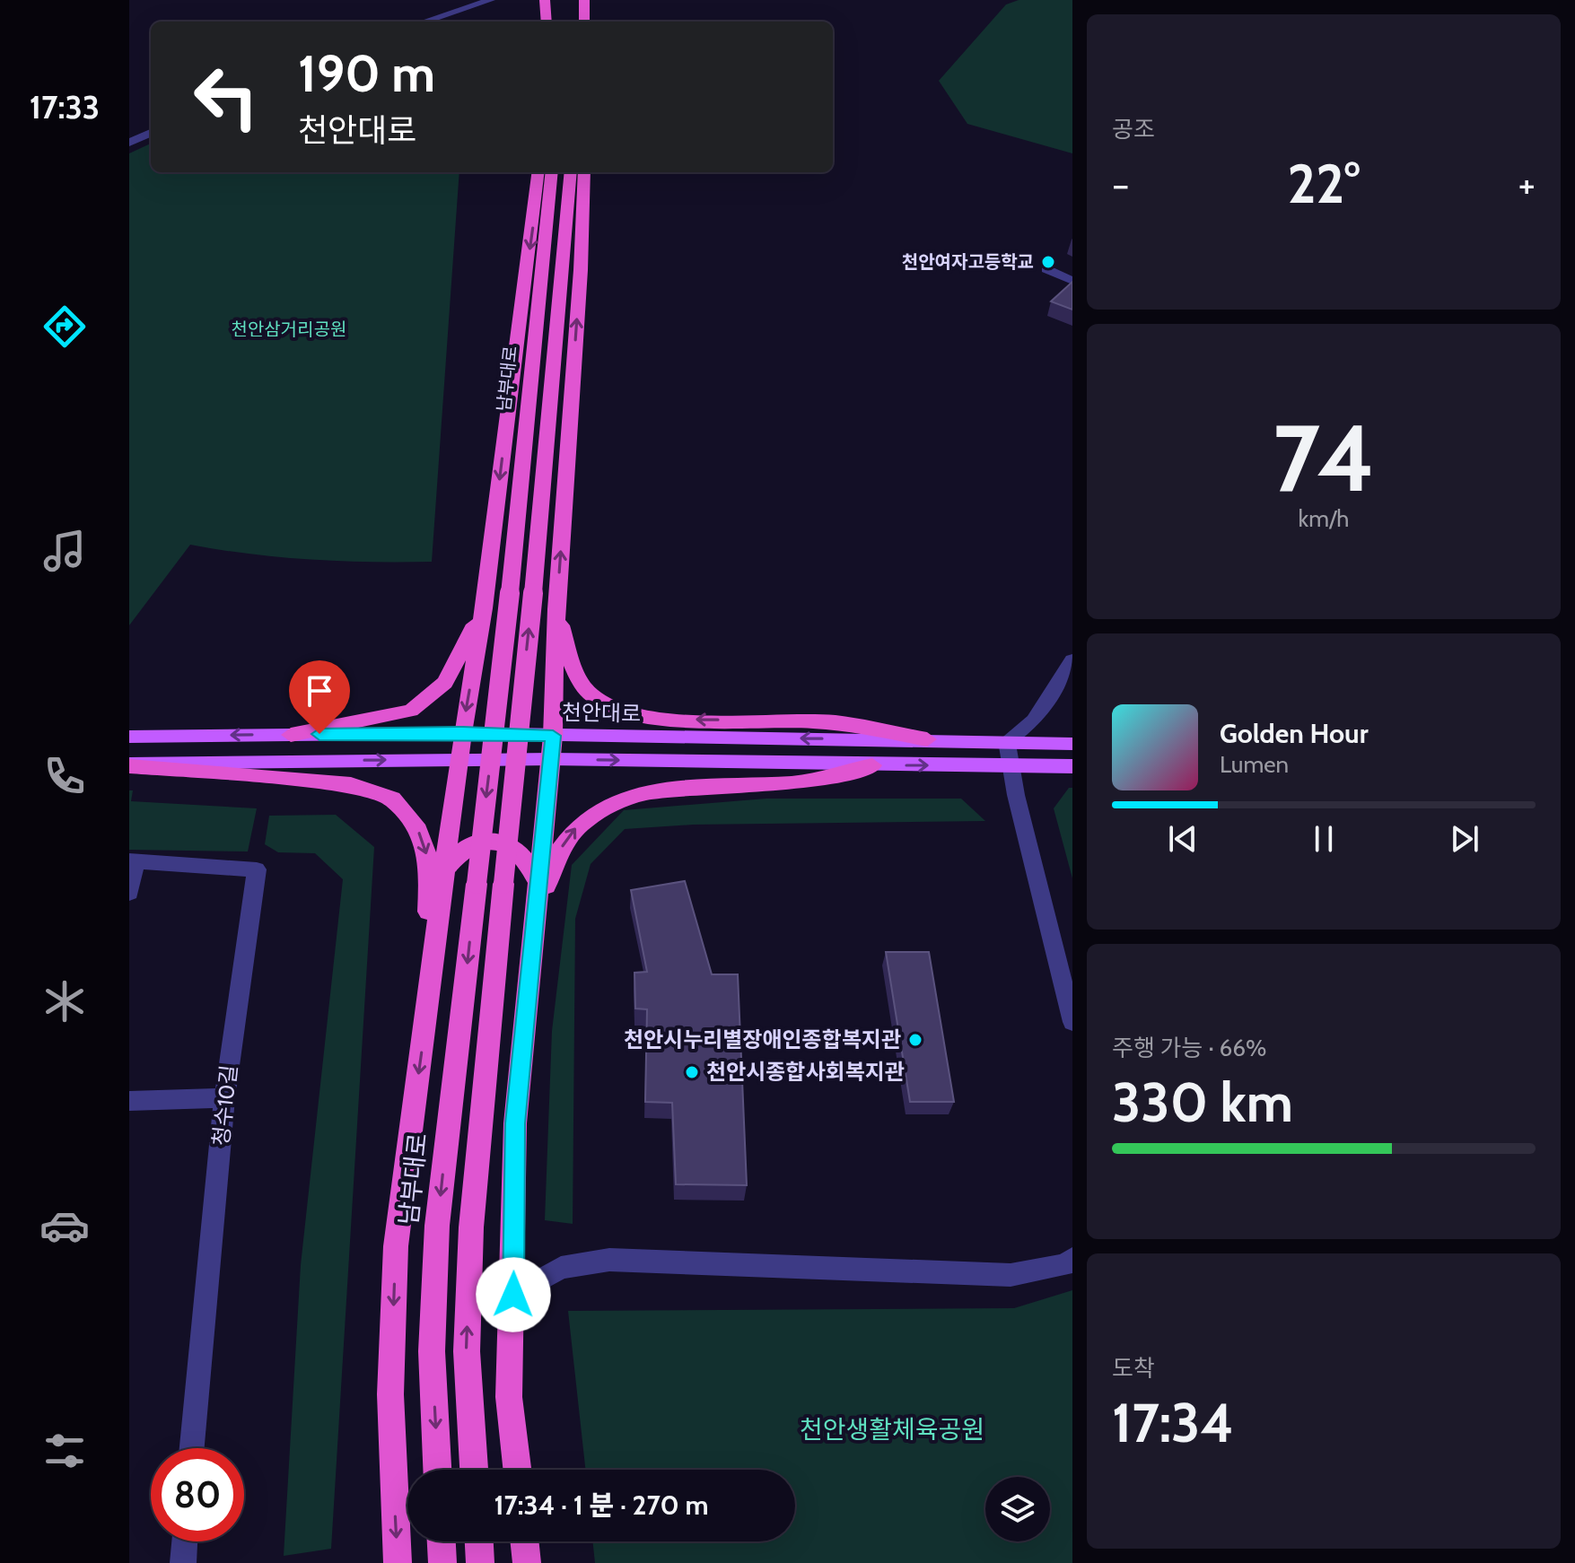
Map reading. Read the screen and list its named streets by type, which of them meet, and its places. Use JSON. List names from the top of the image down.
{
  "streets": {
    "highway": ["남부대로"],
    "main road": ["천안대로"],
    "street": ["청수10길"]
  },
  "parks": ["천안삼거리공원", "천안생활체육공원"],
  "places": ["천안여자고등학교", "천안시누리별장애인종합복지관", "천안시종합사회복지관"],
  "page": {
    "tabs": "17:33",
    "tile": [
      "공조",
      ["74", "km/h"],
      ["주행 가능 · 66%", "330 km"],
      ["도착", "17:34"]
    ],
    "turn": ["190 m", "천안대로"],
    "heat": ["−", "22°", "+"],
    "song": ["Golden Hour", "Lumen"],
    "limit": "80",
    "trip": "17:34 · 1 분 · 270 m"
  }
}
